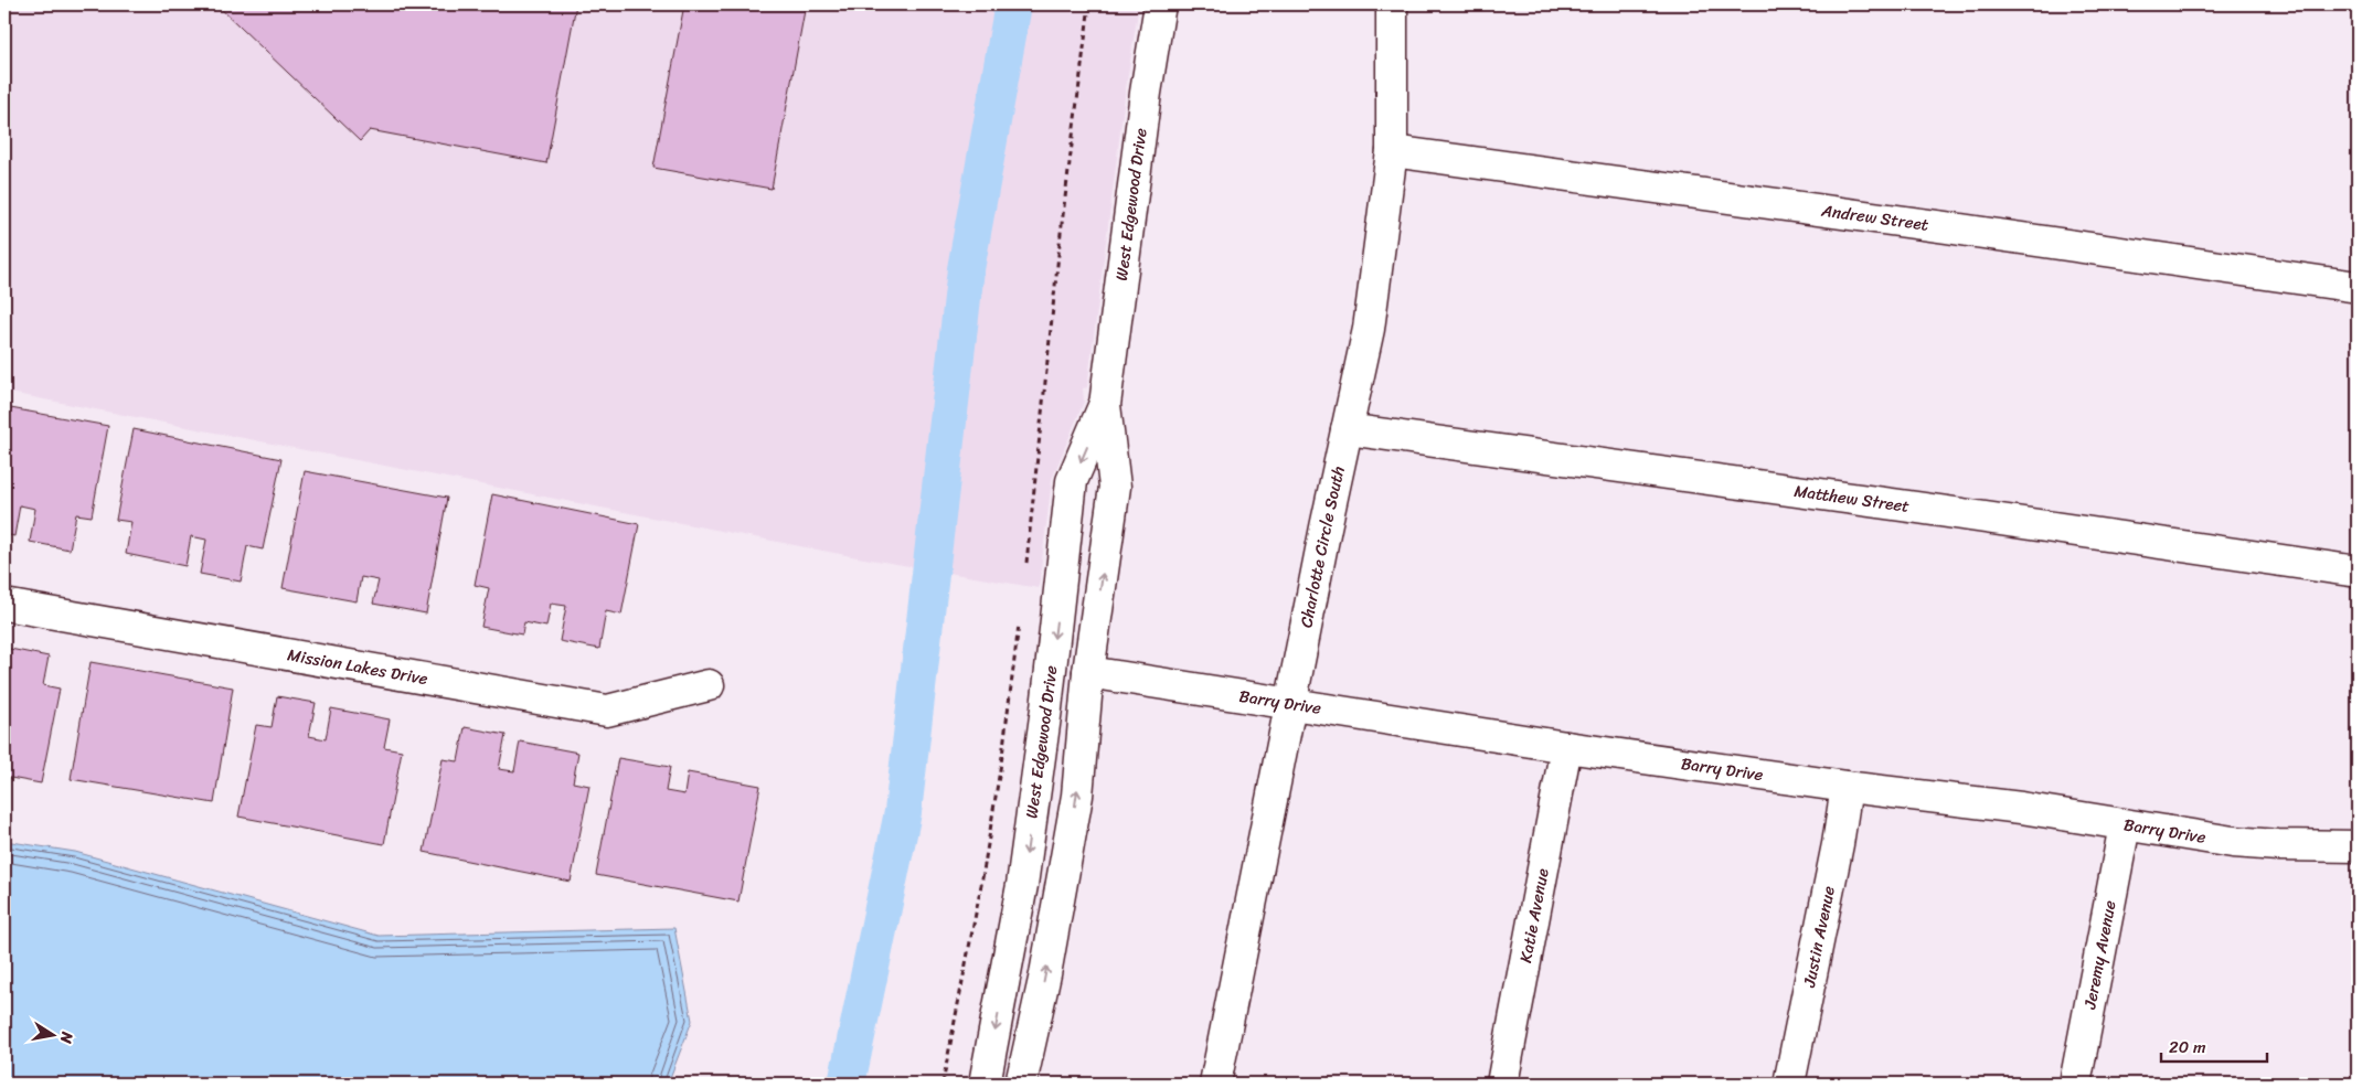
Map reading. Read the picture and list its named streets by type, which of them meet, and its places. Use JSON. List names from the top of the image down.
{
  "streets": {
    "street": [
      "West Edgewood Drive",
      "Andrew Street",
      "Matthew Street",
      "Charlotte Circle South",
      "Mission Lakes Drive",
      "Barry Drive",
      "Katie Avenue",
      "Justin Avenue",
      "Jeremy Avenue"
    ]
  },
  "crossings": [
    ["West Edgewood Drive", "Barry Drive"],
    ["Andrew Street", "Charlotte Circle South"],
    ["Matthew Street", "Charlotte Circle South"],
    ["Charlotte Circle South", "Barry Drive"],
    ["Barry Drive", "Katie Avenue"],
    ["Barry Drive", "Justin Avenue"],
    ["Barry Drive", "Jeremy Avenue"]
  ],
  "scale_bar": "20 m",
  "north": "right"
}
